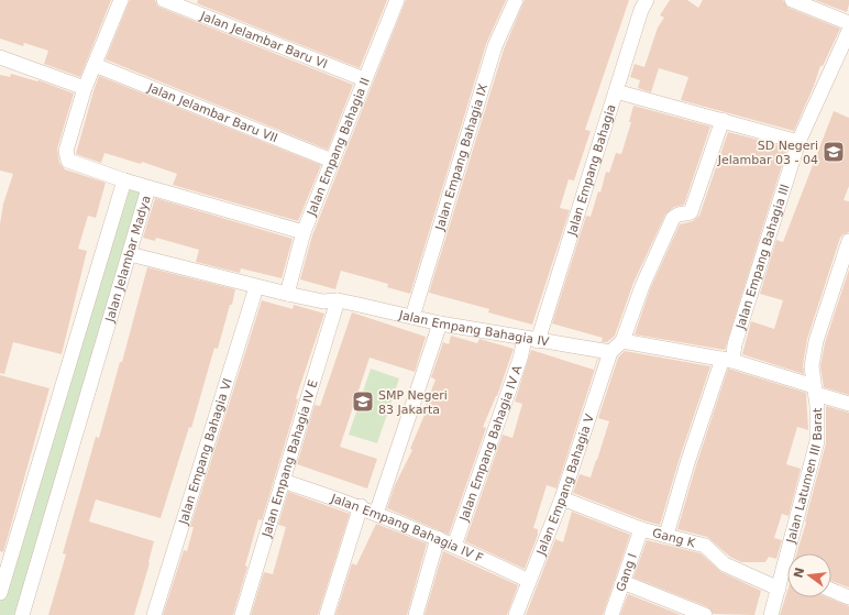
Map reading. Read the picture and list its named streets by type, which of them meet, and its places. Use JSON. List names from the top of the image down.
{
  "streets": {
    "street": [
      "Jalan Jelambar Baru VI",
      "Jalan Jelambar Baru VII",
      "Jalan Empang Bahagia II",
      "Jalan Empang Bahagia IX",
      "Jalan Empang Bahagia",
      "Jalan Empang Bahagia III",
      "Jalan Jelambar Madya",
      "Jalan Empang Bahagia IV",
      "Jalan Empang Bahagia IV A",
      "Jalan Empang Bahagia VI",
      "Jalan Empang Bahagia IV E",
      "Jalan Latumen III Barat",
      "Jalan Empang Bahagia V",
      "Jalan Empang Bahagia IV F",
      "Gang K",
      "Gang I"
    ]
  },
  "crossings": [
    ["Jalan Jelambar Baru VI", "Jalan Empang Bahagia II"],
    ["Jalan Jelambar Baru VII", "Jalan Empang Bahagia II"],
    ["Jalan Empang Bahagia II", "Jalan Empang Bahagia IV"],
    ["Jalan Empang Bahagia IX", "Jalan Empang Bahagia IV"],
    ["Jalan Empang Bahagia", "Jalan Empang Bahagia IV"],
    ["Jalan Empang Bahagia", "Jalan Empang Bahagia IV A"],
    ["Jalan Empang Bahagia III", "Gang K"],
    ["Jalan Jelambar Madya", "Jalan Empang Bahagia IV"],
    ["Jalan Empang Bahagia IV", "Jalan Empang Bahagia IV A"],
    ["Jalan Empang Bahagia IV", "Jalan Empang Bahagia VI"],
    ["Jalan Empang Bahagia IV", "Jalan Empang Bahagia IV E"],
    ["Jalan Empang Bahagia IV", "Jalan Empang Bahagia V"],
    ["Jalan Empang Bahagia IV A", "Jalan Empang Bahagia IV F"],
    ["Jalan Empang Bahagia IV E", "Jalan Empang Bahagia IV F"],
    ["Jalan Latumen III Barat", "Gang K"],
    ["Jalan Empang Bahagia V", "Jalan Empang Bahagia IV F"],
    ["Jalan Empang Bahagia V", "Gang K"],
    ["Gang K", "Gang I"]
  ],
  "places": {
    "school or university": ["SD Negeri Jelambar 03 - 04", "SMP Negeri 83 Jakarta"]
  },
  "north": "left"
}
